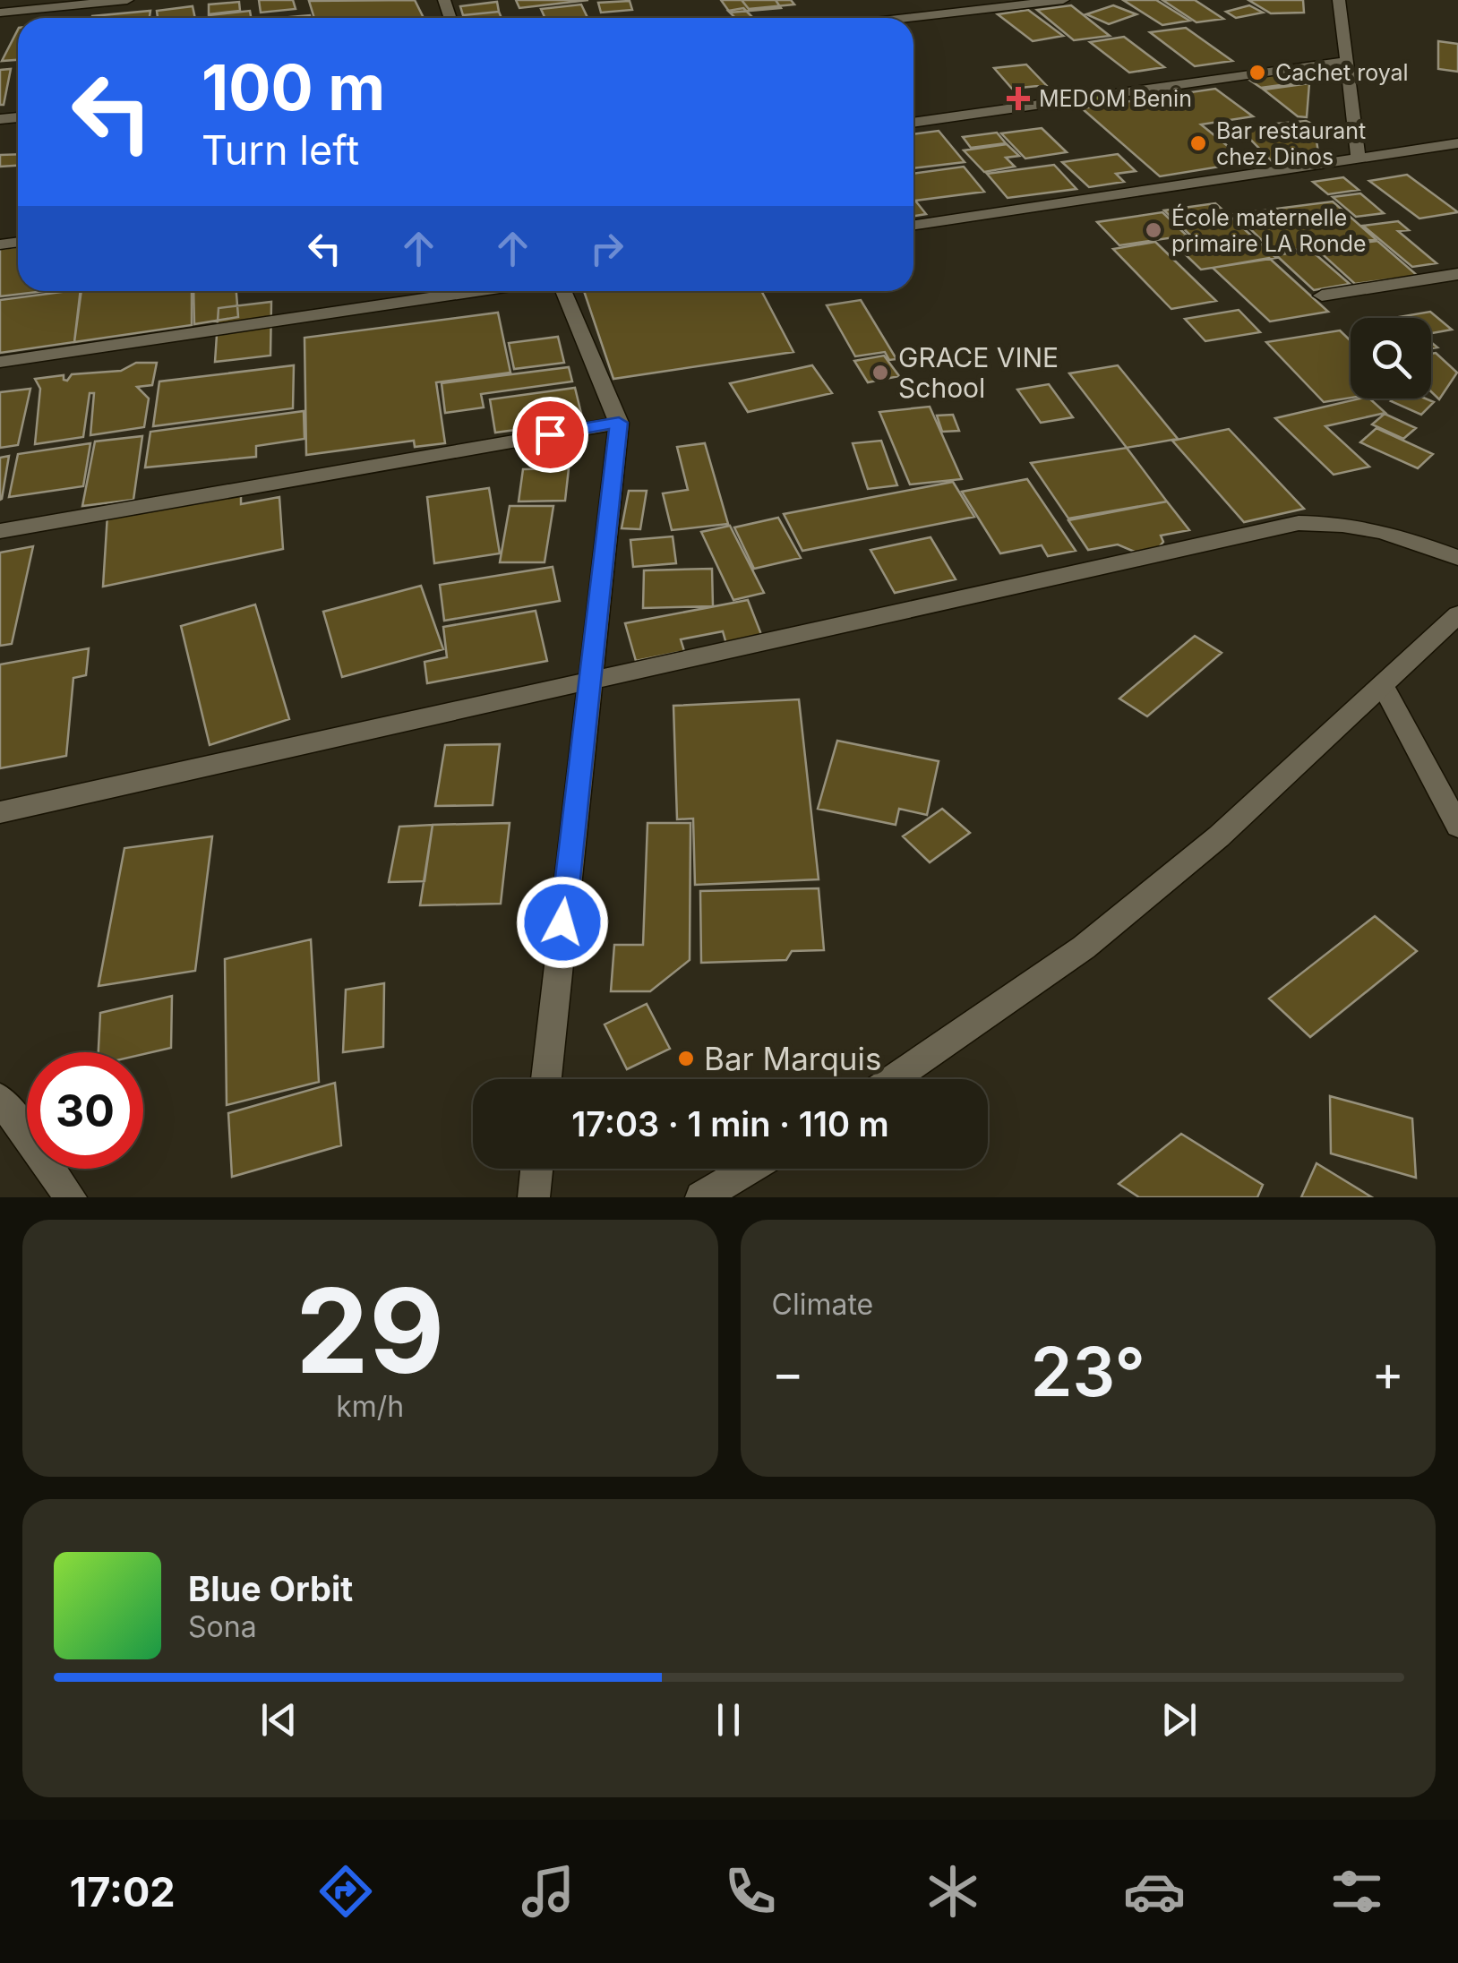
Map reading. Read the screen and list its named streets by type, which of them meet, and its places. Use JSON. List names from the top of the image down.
{
  "places": {
    "other": [
      "Cachet royal",
      "Bar restaurant chez Dinos",
      "École maternelle primaire LA Ronde",
      "GRACE VINE School",
      "Bar Marquis"
    ],
    "health": ["MEDOM Benin"]
  },
  "page": {
    "turn": ["100 m", "Turn left"],
    "limit": "30",
    "trip": "17:03 · 1 min · 110 m",
    "tile": [
      ["29", "km/h"],
      "Climate"
    ],
    "heat": ["−", "23°", "+"],
    "song": ["Blue Orbit", "Sona"],
    "tabs": "17:02"
  }
}
